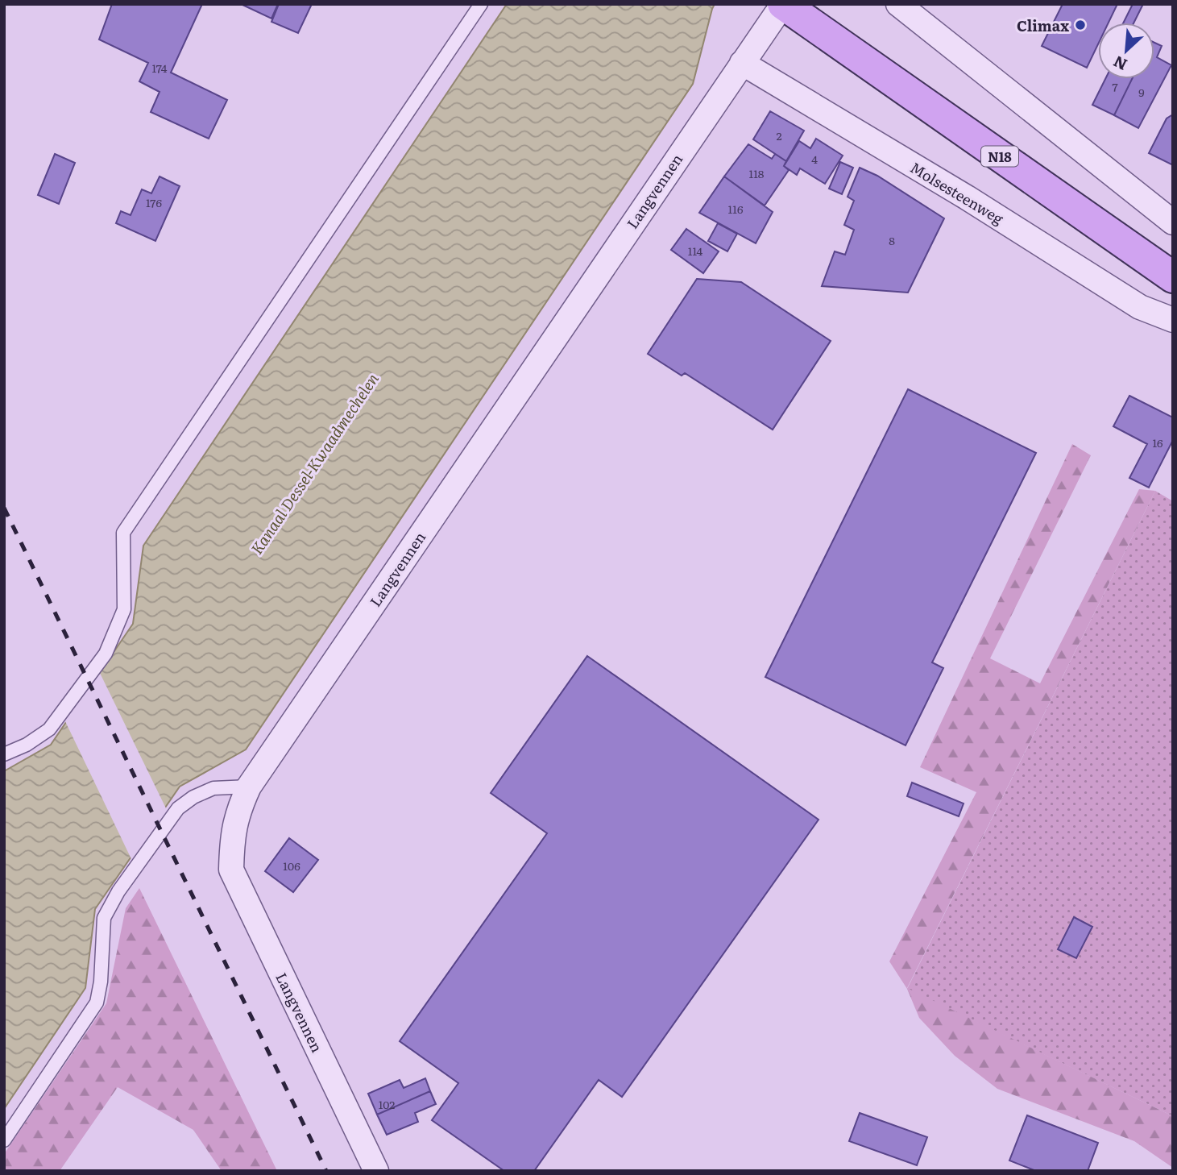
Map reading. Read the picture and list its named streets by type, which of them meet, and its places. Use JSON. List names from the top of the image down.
{
  "streets": {
    "main road": ["N18"],
    "street": ["Langvennen", "Molsesteenweg"]
  },
  "crossings": [
    ["N18", "Langvennen"],
    ["Langvennen", "Molsesteenweg"]
  ],
  "water": ["Kanaal Dessel-Kwaadmechelen"],
  "places": ["Climax"],
  "house_numbers": [
    "174",
    "7",
    "9",
    "2",
    "4",
    "118",
    "176",
    "116",
    "8",
    "114",
    "16",
    "106",
    "102"
  ],
  "north": "bottom left"
}
